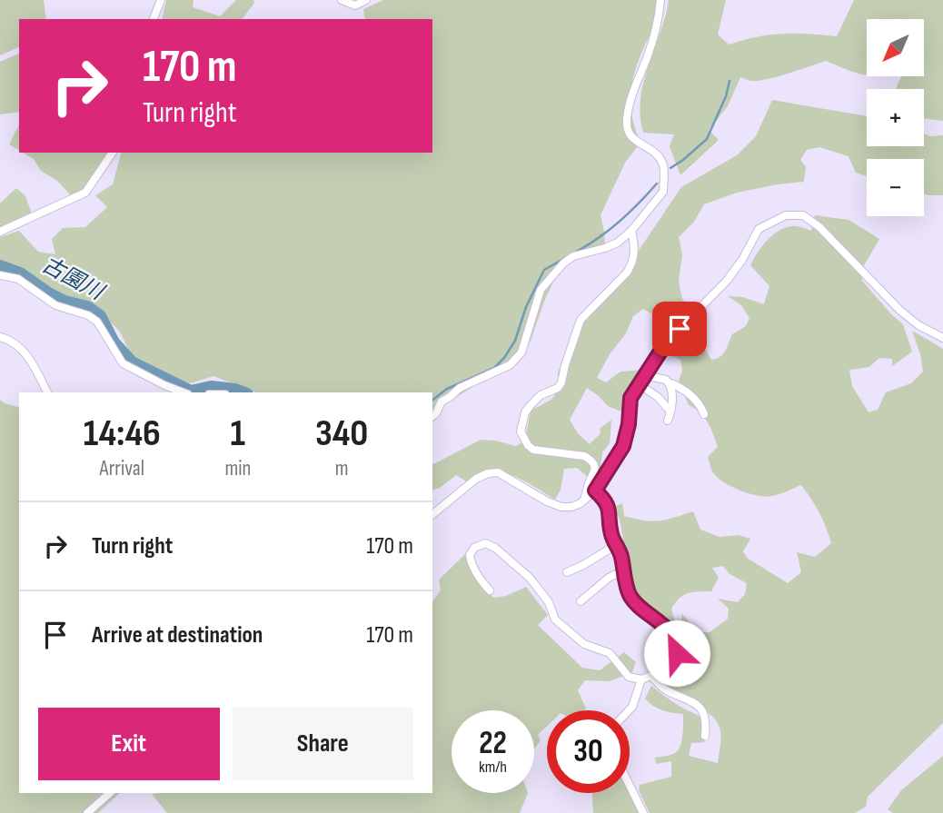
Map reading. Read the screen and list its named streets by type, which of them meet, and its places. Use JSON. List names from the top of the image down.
{
  "water": ["古園川"],
  "north": "bottom left",
  "page": {
    "map_buttons": ["+", "−"],
    "turn": ["170 m", "Turn right"],
    "eta": [
      "14:46",
      "Arrival",
      "1",
      "min",
      "340",
      "m"
    ],
    "list": [
      {
        "name": "Turn right",
        "value": "170 m"
      },
      {
        "name": "Arrive at destination",
        "value": "170 m"
      }
    ],
    "buttons": ["Exit", "Share"],
    "speed": "22 km/h",
    "limit": "30"
  }
}
